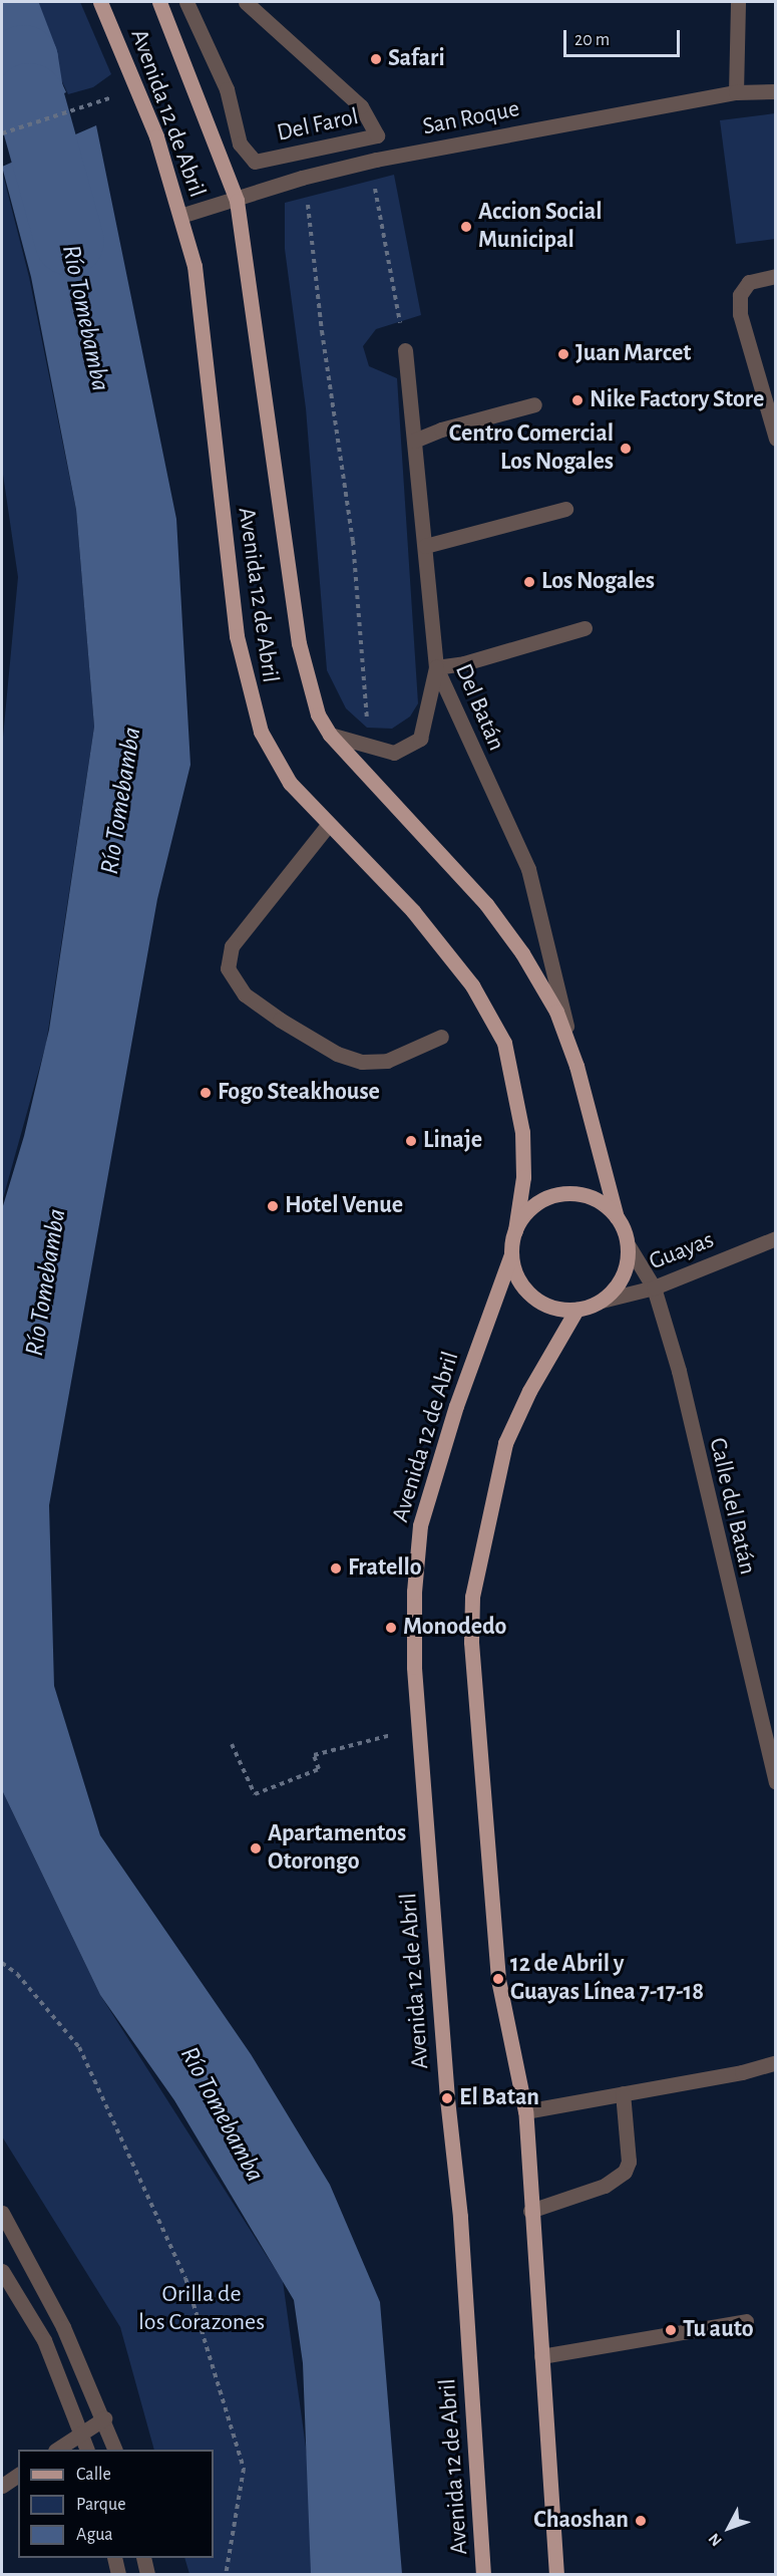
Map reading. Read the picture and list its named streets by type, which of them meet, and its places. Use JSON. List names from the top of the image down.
{
  "streets": {
    "main road": ["Avenida 12 de Abril"],
    "street": [
      "San Roque",
      "Del Farol",
      "Del Batán",
      "Guayas",
      "Calle del Batán"
    ]
  },
  "crossings": [
    ["Avenida 12 de Abril", "San Roque"],
    ["Avenida 12 de Abril", "Del Batán"],
    ["Avenida 12 de Abril", "Guayas"],
    ["Avenida 12 de Abril", "Calle del Batán"],
    ["Guayas", "Calle del Batán"]
  ],
  "water": ["Río Tomebamba"],
  "parks": ["Orilla de los Corazones"],
  "places": [
    "Safari",
    "Accion Social Municipal",
    "Juan Marcet",
    "Nike Factory Store",
    "Centro Comercial Los Nogales",
    "Los Nogales",
    "Fogo Steakhouse",
    "Linaje",
    "Hotel Venue",
    "Fratello",
    "Monodedo",
    "Apartamentos Otorongo",
    "12 de Abril y Guayas Línea 7-17-18",
    "El Batan",
    "Tu auto",
    "Chaoshan"
  ],
  "legend": ["Calle", "Parque", "Agua"],
  "scale_bar": "20 m",
  "north": "bottom left"
}
